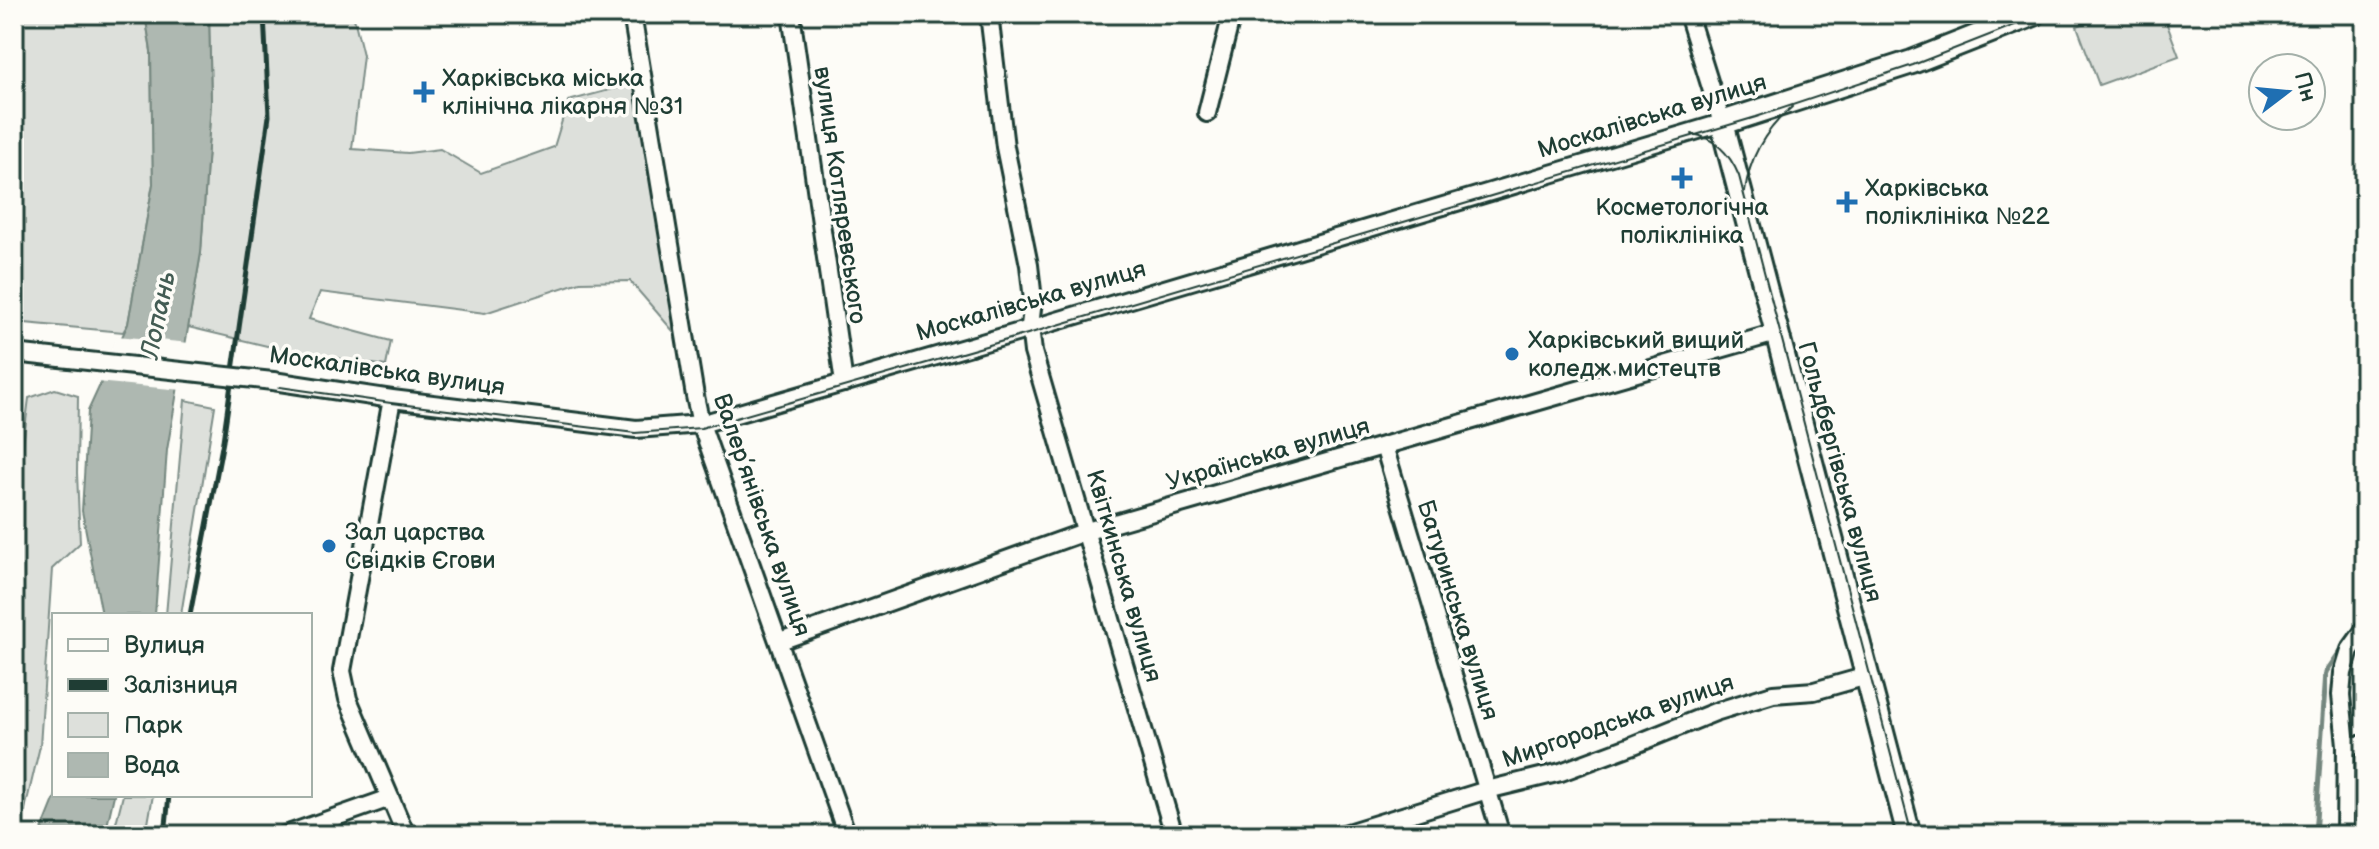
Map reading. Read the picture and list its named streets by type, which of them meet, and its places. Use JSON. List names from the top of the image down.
{
  "streets": {
    "main road": ["Москалівська вулиця", "Гольдбергівська вулиця"],
    "street": [
      "вулиця Котляревського",
      "Українська вулиця",
      "Валер’янівська вулиця",
      "Квіткинська вулиця",
      "Батуринська вулиця",
      "Миргородська вулиця"
    ]
  },
  "crossings": [
    ["Москалівська вулиця", "вулиця Котляревського"],
    ["Москалівська вулиця", "Гольдбергівська вулиця"],
    ["Москалівська вулиця", "Валер’янівська вулиця"],
    ["Москалівська вулиця", "Квіткинська вулиця"],
    ["Українська вулиця", "Гольдбергівська вулиця"],
    ["Українська вулиця", "Валер’янівська вулиця"],
    ["Українська вулиця", "Квіткинська вулиця"],
    ["Українська вулиця", "Батуринська вулиця"],
    ["Гольдбергівська вулиця", "Миргородська вулиця"],
    ["Батуринська вулиця", "Миргородська вулиця"]
  ],
  "water": ["Лопань"],
  "places": {
    "health": ["Харківська міська клінічна лікарня №31", "Косметологічна поліклініка", "Харківська поліклініка №22"],
    "other": ["Харківський вищий коледж мистецтв", "Зал царства Свідків Єгови"]
  },
  "legend": [
    "Вулиця",
    "Залізниця",
    "Парк",
    "Вода"
  ],
  "north": "right"
}
